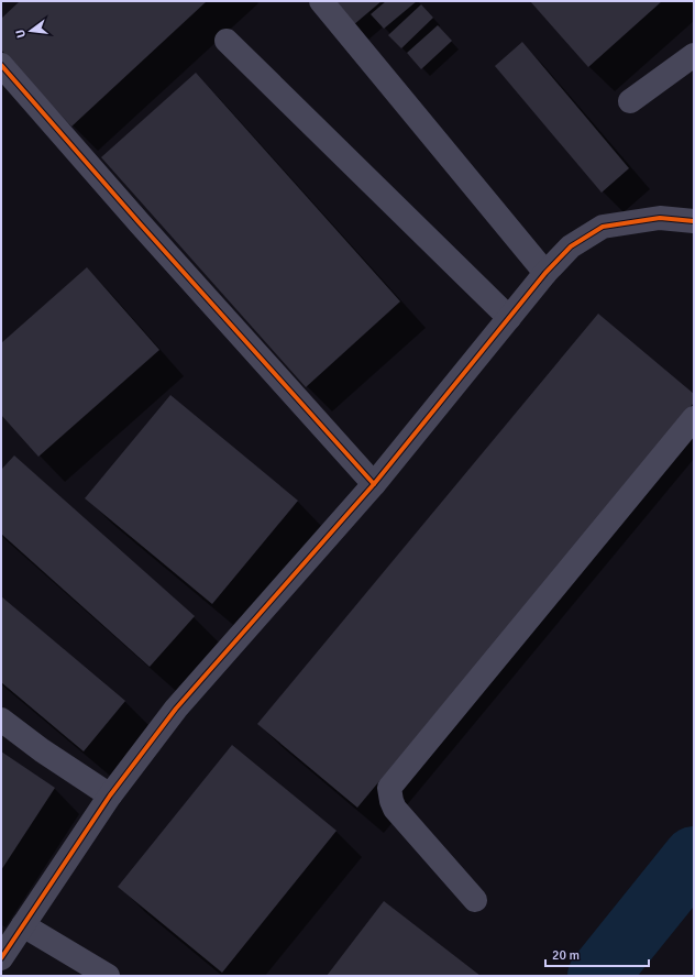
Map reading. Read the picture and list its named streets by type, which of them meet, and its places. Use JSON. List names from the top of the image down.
{
  "scale_bar": "20 m",
  "north": "left"
}
